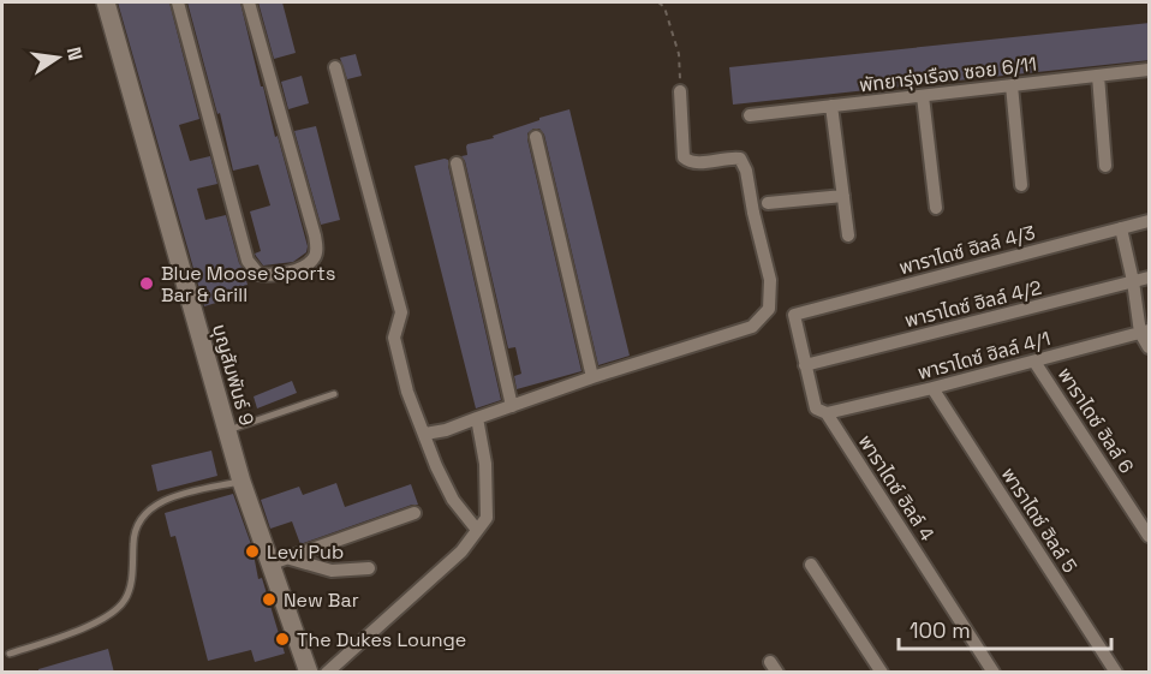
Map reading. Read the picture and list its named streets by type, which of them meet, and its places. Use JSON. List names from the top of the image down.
{
  "streets": {
    "street": [
      "พัทยารุ่งเรือง ซอย 6/11",
      "พาราไดซ์ ฮิลล์ 4/3",
      "พาราไดซ์ ฮิลล์ 4/2",
      "พาราไดซ์ ฮิลล์ 4/1",
      "บุญสัมพันธ์ 9",
      "พาราไดซ์ ฮิลล์ 6",
      "พาราไดซ์ ฮิลล์ 4",
      "พาราไดซ์ ฮิลล์ 5"
    ]
  },
  "crossings": [
    ["พาราไดซ์ ฮิลล์ 4/3", "พาราไดซ์ ฮิลล์ 4"],
    ["พาราไดซ์ ฮิลล์ 4/2", "พาราไดซ์ ฮิลล์ 4"],
    ["พาราไดซ์ ฮิลล์ 4/1", "พาราไดซ์ ฮิลล์ 6"],
    ["พาราไดซ์ ฮิลล์ 4/1", "พาราไดซ์ ฮิลล์ 4"],
    ["พาราไดซ์ ฮิลล์ 4/1", "พาราไดซ์ ฮิลล์ 5"]
  ],
  "places": [
    "Blue Moose Sports Bar & Grill",
    "Levi Pub",
    "New Bar",
    "The Dukes Lounge"
  ],
  "scale_bar": "100 m",
  "north": "right"
}
